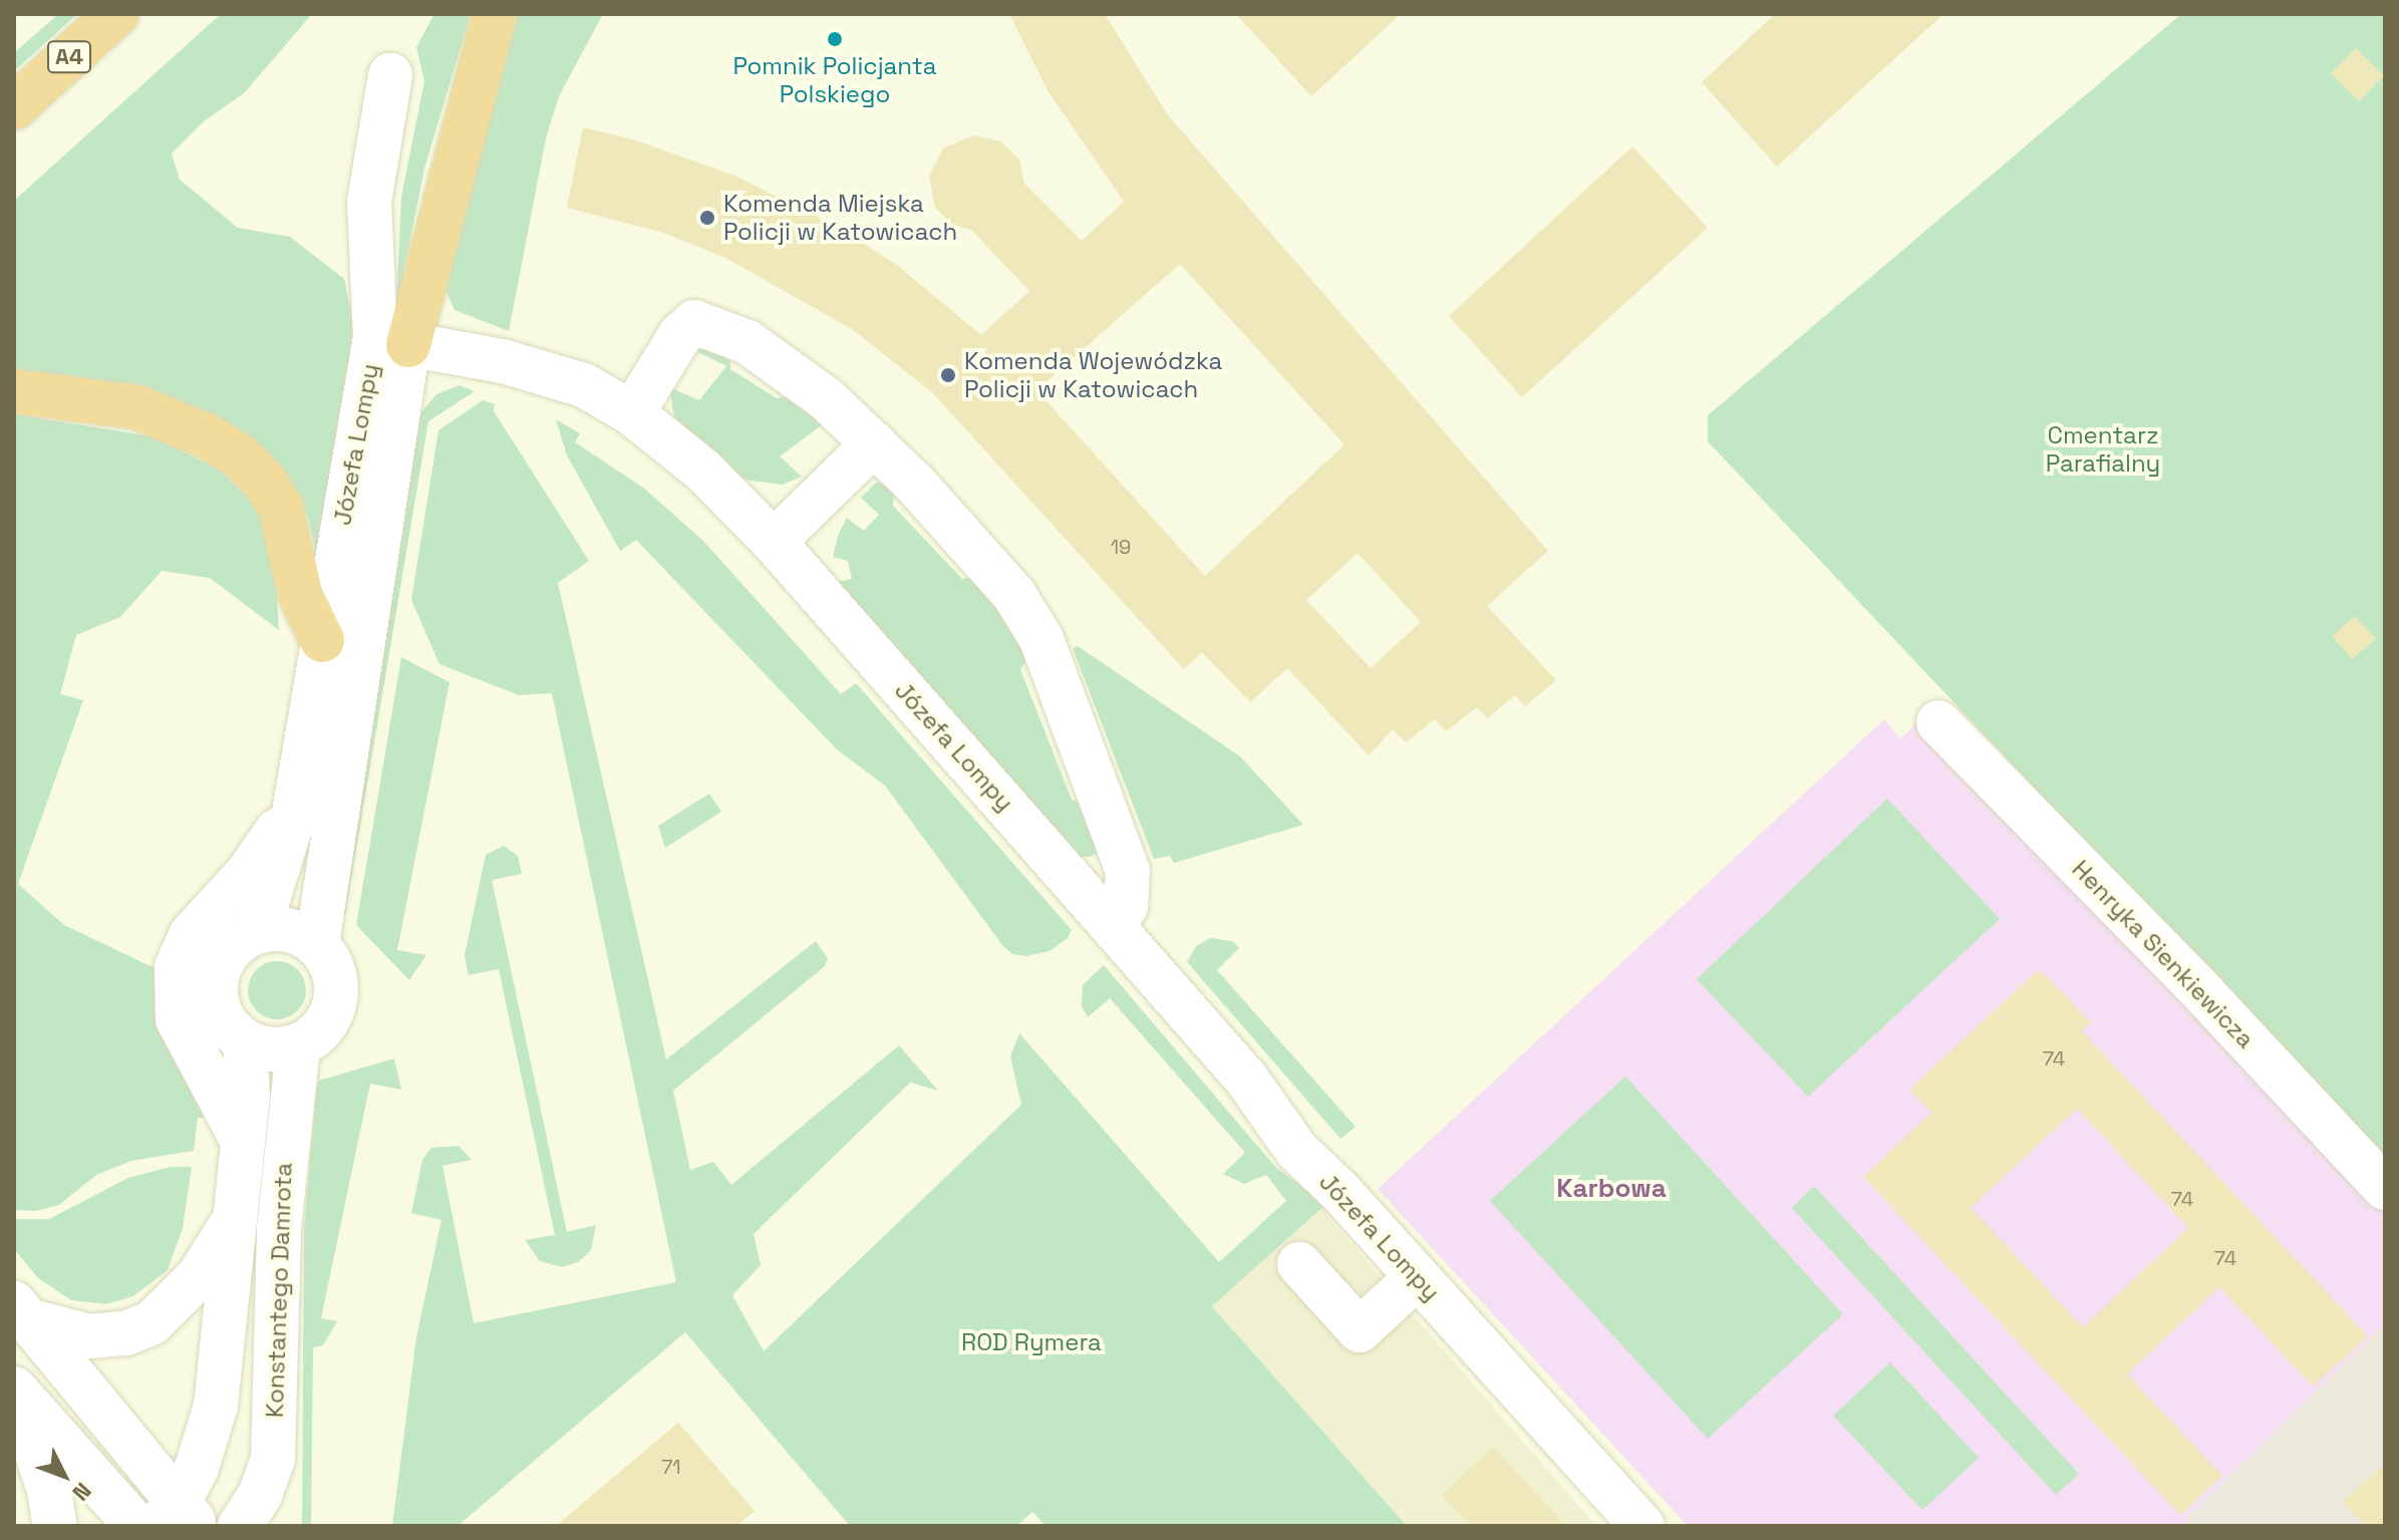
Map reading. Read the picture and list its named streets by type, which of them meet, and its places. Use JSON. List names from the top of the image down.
{
  "streets": {
    "highway": ["A4"],
    "street": ["Józefa Lompy", "Henryka Sienkiewicza", "Konstantego Damrota"]
  },
  "crossings": [
    ["Józefa Lompy", "Konstantego Damrota"]
  ],
  "districts": ["Karbowa"],
  "parks": ["Cmentarz Parafialny", "ROD Rymera"],
  "places": ["Pomnik Policjanta Polskiego", "Komenda Miejska Policji w Katowicach", "Komenda Wojewódzka Policji w Katowicach"],
  "house_numbers": [
    "19",
    "74",
    "74",
    "74",
    "71"
  ],
  "north": "bottom right"
}
